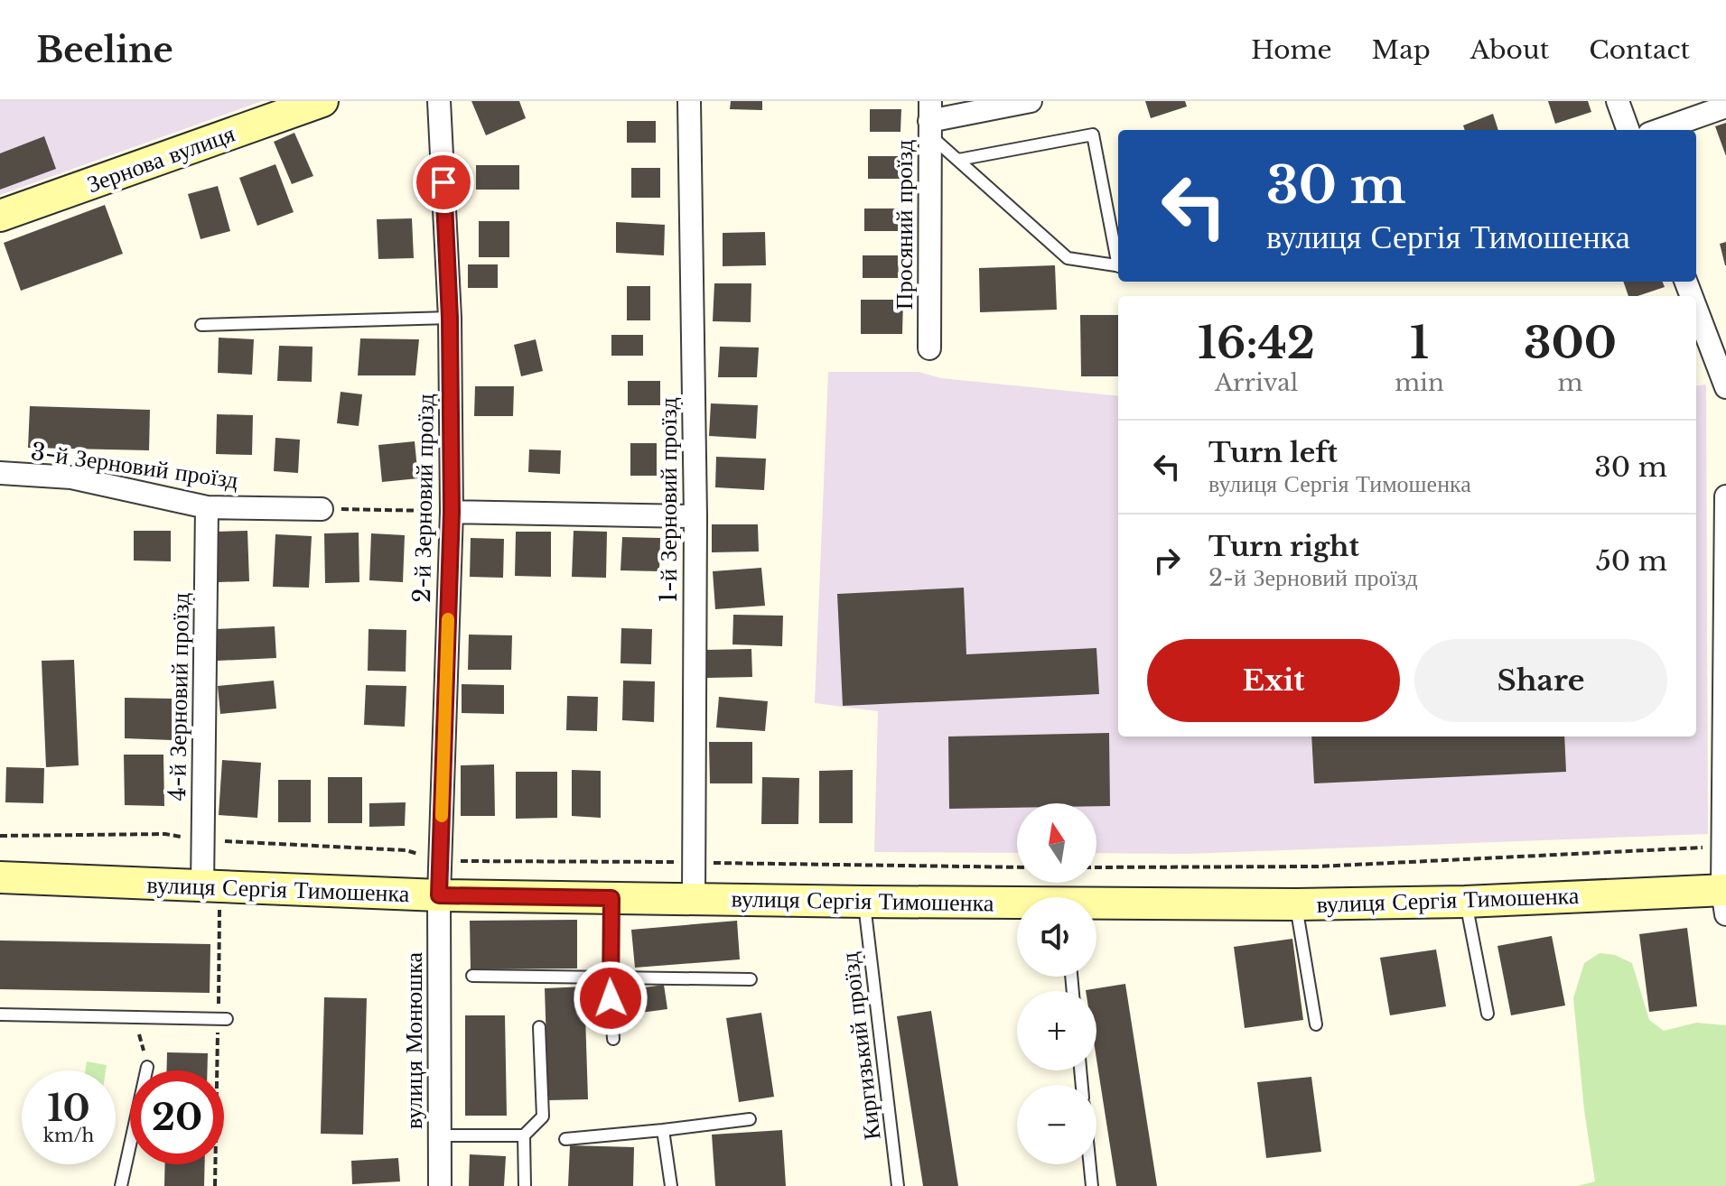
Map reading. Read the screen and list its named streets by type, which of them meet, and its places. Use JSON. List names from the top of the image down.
{
  "streets": {
    "street": [
      "Зернова вулиця",
      "Просяний проїзд",
      "3-й Зерновий проїзд",
      "2-й Зерновий проїзд",
      "1-й Зерновий проїзд",
      "4-й Зерновий проїзд",
      "вулиця Сергія Тимошенка",
      "вулиця Монюшка"
    ],
    "lane": ["Киргизький проїзд"]
  },
  "crossings": [
    ["3-й Зерновий проїзд", "4-й Зерновий проїзд"],
    ["2-й Зерновий проїзд", "вулиця Сергія Тимошенка"],
    ["2-й Зерновий проїзд", "вулиця Монюшка"],
    ["1-й Зерновий проїзд", "вулиця Сергія Тимошенка"],
    ["4-й Зерновий проїзд", "вулиця Сергія Тимошенка"],
    ["вулиця Сергія Тимошенка", "вулиця Монюшка"],
    ["вулиця Сергія Тимошенка", "Киргизький проїзд"]
  ],
  "north": "top",
  "page": {
    "header": "Beeline",
    "nav": [
      "Home",
      "Map",
      "About",
      "Contact"
    ],
    "turn": ["30 m", "вулиця Сергія Тимошенка"],
    "eta": [
      "16:42",
      "Arrival",
      "1",
      "min",
      "300",
      "m"
    ],
    "list": [
      {
        "name": "Turn left",
        "note": "вулиця Сергія Тимошенка",
        "value": "30 m"
      },
      {
        "name": "Turn right",
        "note": "2-й Зерновий проїзд",
        "value": "50 m"
      }
    ],
    "buttons": ["Exit", "Share"],
    "map_buttons": ["+", "−"],
    "speed": "10 km/h",
    "limit": "20"
  }
}
